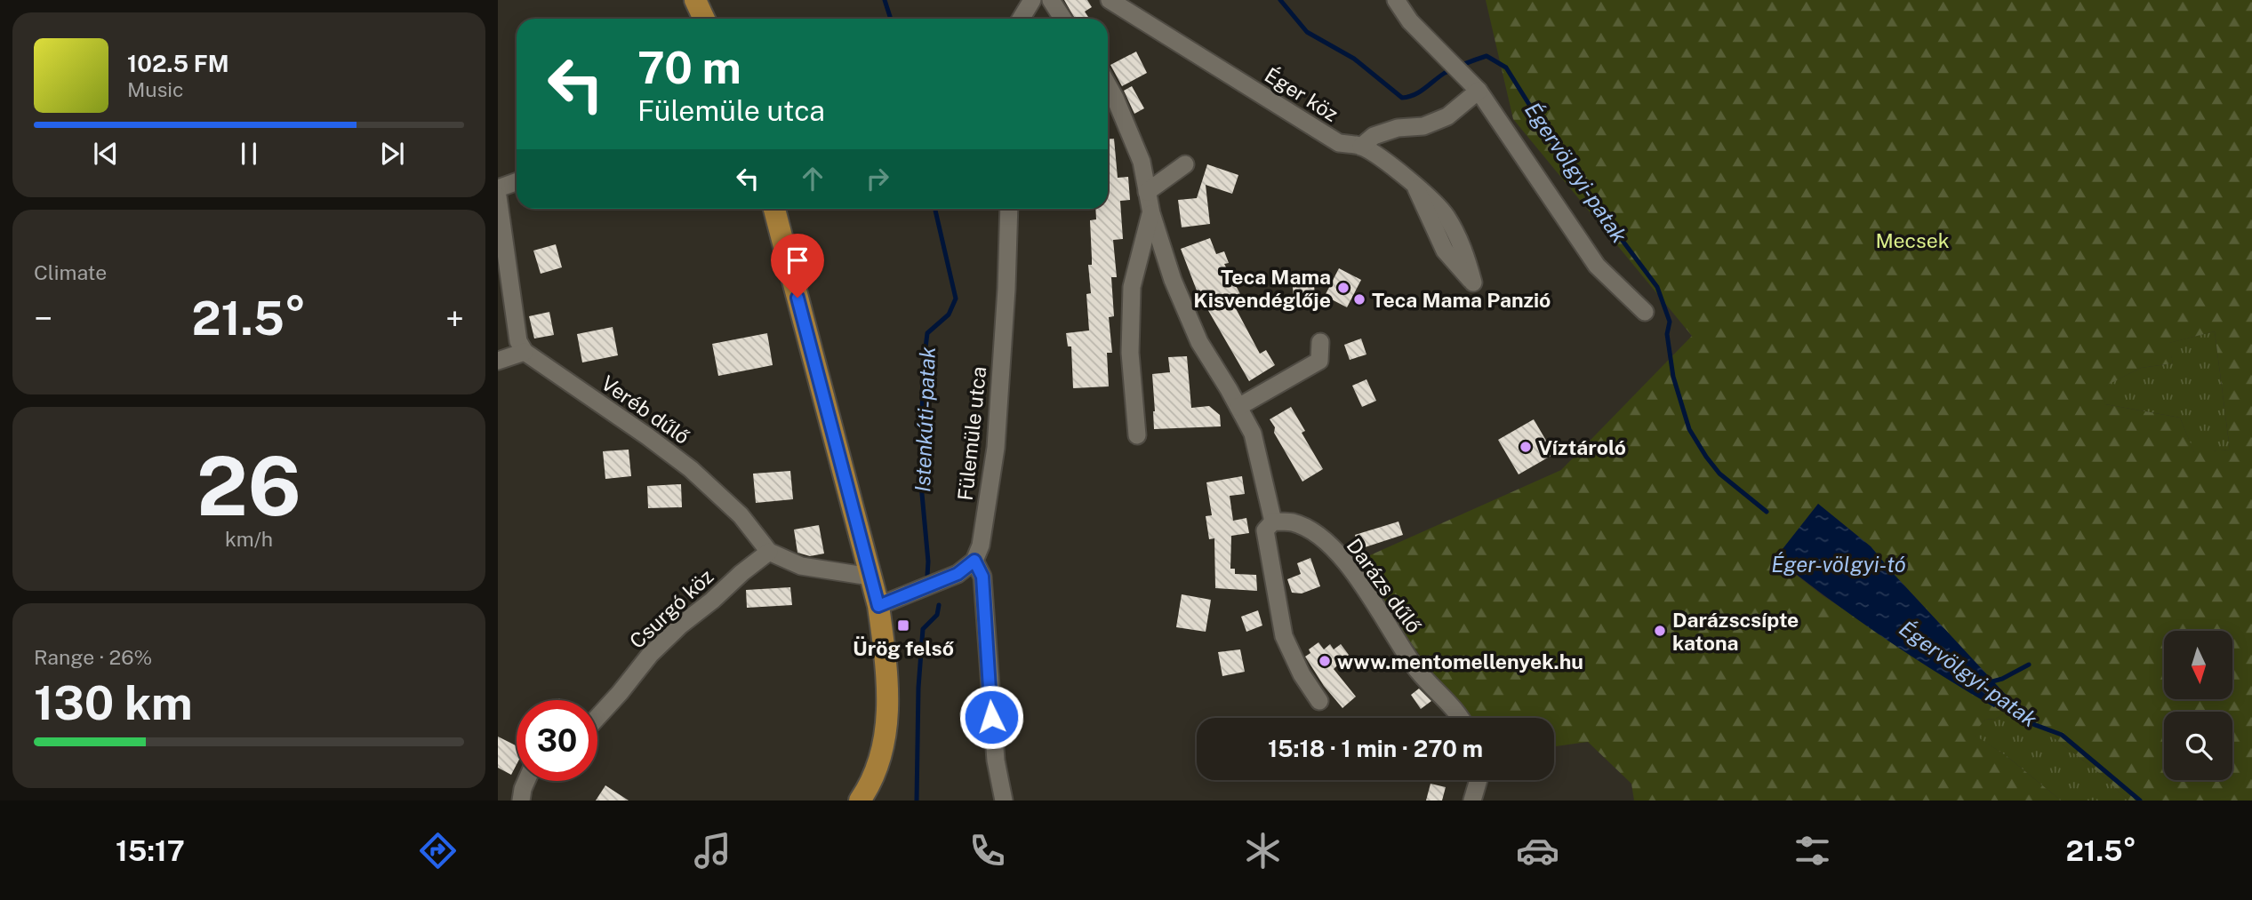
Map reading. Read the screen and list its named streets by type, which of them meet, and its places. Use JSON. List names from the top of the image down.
{
  "streets": {
    "street": [
      "Éger köz",
      "Veréb dűlő",
      "Fülemüle utca",
      "Darázs dűlő",
      "Csurgó köz"
    ]
  },
  "crossings": [
    ["Veréb dűlő", "Csurgó köz"]
  ],
  "water": ["Égervölgyi-patak", "Istenkúti-patak", "Éger-völgyi-tó"],
  "parks": ["Mecsek"],
  "places": {
    "other": [
      "Teca Mama Kisvendéglője",
      "Teca Mama Panzió",
      "Víztároló",
      "Darázscsípte katona",
      "www.mentomellenyek.hu"
    ],
    "transit": ["Ürög felső"]
  },
  "north": "bottom",
  "page": {
    "turn": ["70 m", "Fülemüle utca"],
    "song": ["102.5 FM", "Music"],
    "tile": [
      "Climate",
      ["26", "km/h"],
      ["Range · 26%", "130 km"]
    ],
    "heat": ["−", "21.5°", "+"],
    "limit": "30",
    "trip": "15:18 · 1 min · 270 m",
    "tabs": ["15:17", "21.5°"]
  }
}
